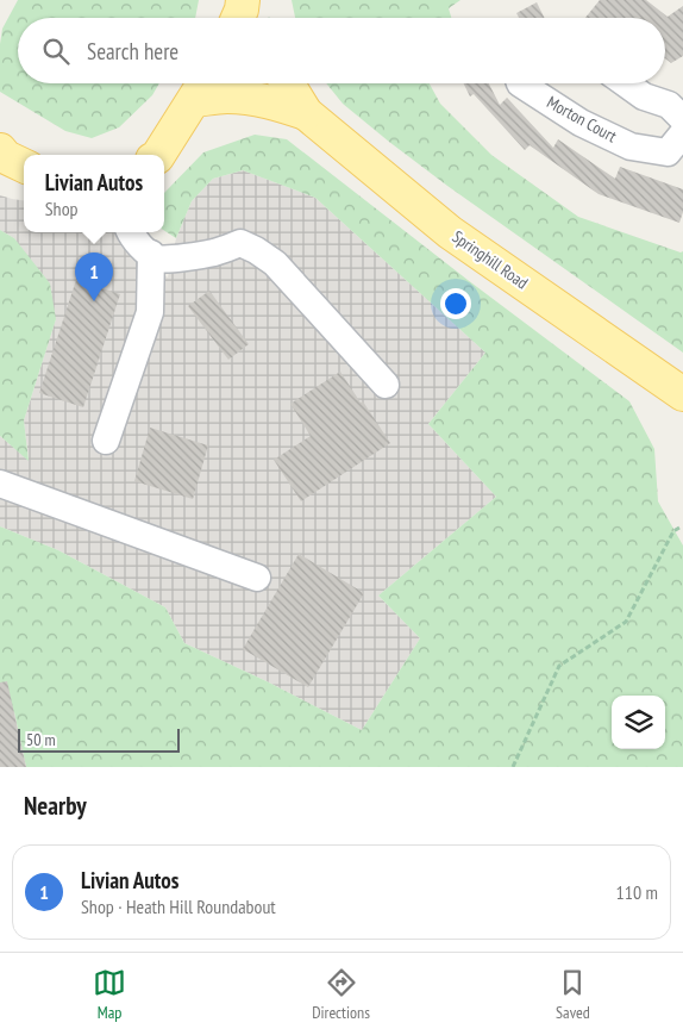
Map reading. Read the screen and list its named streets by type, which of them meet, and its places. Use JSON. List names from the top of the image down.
{
  "streets": {
    "main road": ["Springhill Road"],
    "street": ["Morton Court"]
  },
  "scale_bar": "50 m",
  "page": {
    "search": "Search here",
    "popup": ["Livian Autos", "Shop"],
    "pins": "1",
    "scale": "50 m",
    "heading": "Nearby",
    "list": [
      {
        "mark": "1",
        "name": "Livian Autos",
        "note": "Shop · Heath Hill Roundabout",
        "value": "110 m"
      }
    ],
    "nav": ["Map", "Directions", "Saved"]
  }
}
